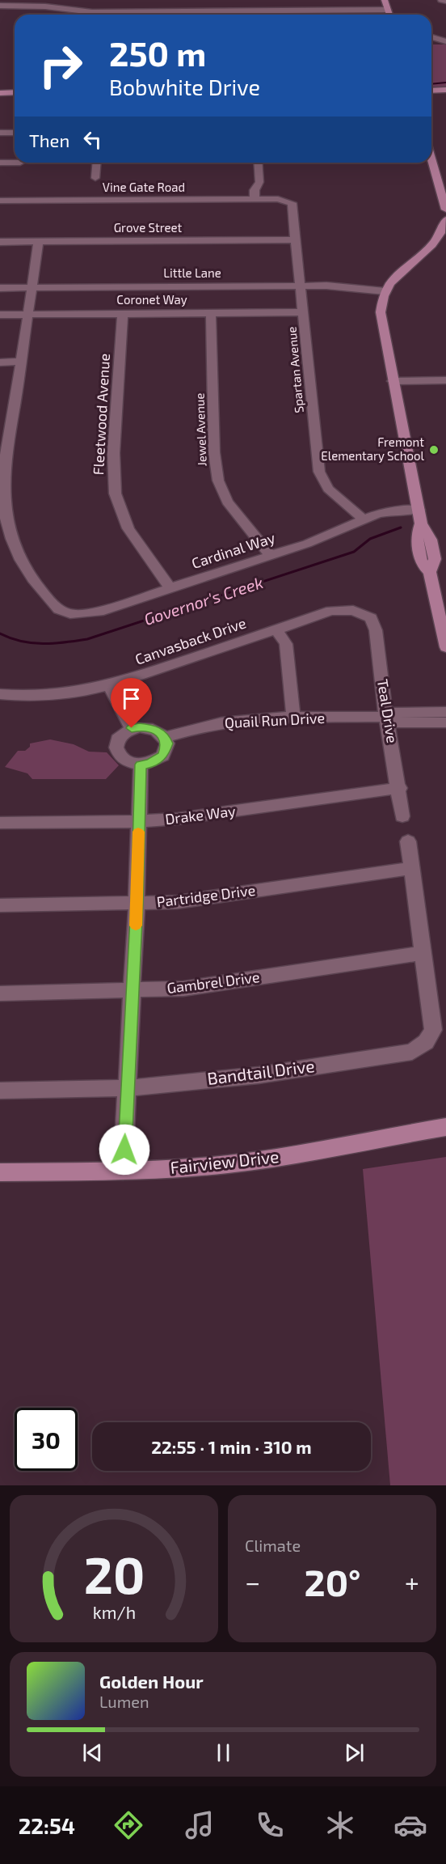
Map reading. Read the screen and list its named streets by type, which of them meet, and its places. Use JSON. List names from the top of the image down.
{
  "streets": {
    "main road": ["Fairview Drive"],
    "street": [
      "Vine Gate Road",
      "Grove Street",
      "Little Lane",
      "Coronet Way",
      "Spartan Avenue",
      "Fleetwood Avenue",
      "Jewel Avenue",
      "Cardinal Way",
      "Canvasback Drive",
      "Teal Drive",
      "Quail Run Drive",
      "Drake Way",
      "Partridge Drive",
      "Gambrel Drive",
      "Bandtail Drive"
    ]
  },
  "crossings": [
    ["Vine Gate Road", "Spartan Avenue"],
    ["Grove Street", "Spartan Avenue"],
    ["Little Lane", "Spartan Avenue"],
    ["Coronet Way", "Spartan Avenue"],
    ["Coronet Way", "Fleetwood Avenue"],
    ["Coronet Way", "Jewel Avenue"],
    ["Spartan Avenue", "Cardinal Way"],
    ["Fleetwood Avenue", "Cardinal Way"],
    ["Jewel Avenue", "Cardinal Way"],
    ["Canvasback Drive", "Teal Drive"],
    ["Teal Drive", "Quail Run Drive"],
    ["Teal Drive", "Drake Way"],
    ["Gambrel Drive", "Bandtail Drive"]
  ],
  "water": ["Governor's Creek"],
  "places": ["Fremont Elementary School"],
  "page": {
    "turn": ["250 m", "Bobwhite Drive"],
    "then": "Then",
    "limit": "30",
    "trip": "22:55 · 1 min · 310 m",
    "tile": "Climate",
    "heat": ["−", "20°", "+"],
    "song": ["Golden Hour", "Lumen"],
    "tabs": "22:54",
    "gauge": ["20", "km/h"]
  }
}
